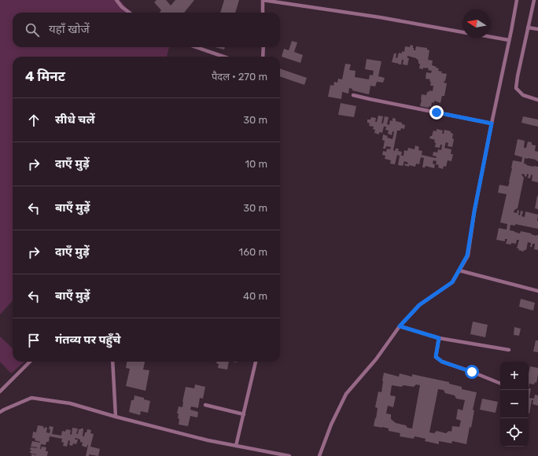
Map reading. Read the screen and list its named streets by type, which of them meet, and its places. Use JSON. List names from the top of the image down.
{
  "north": "left",
  "page": {
    "search": "यहाँ खोजें",
    "heading": ["4 मिनट", "पैदल · 270 m"],
    "list": [
      ["सीधे चलें", "30 m"],
      ["दाएँ मुड़ें", "10 m"],
      ["बाएँ मुड़ें", "30 m"],
      ["दाएँ मुड़ें", "160 m"],
      ["बाएँ मुड़ें", "40 m"],
      "गंतव्य पर पहुँचे"
    ],
    "map_buttons": ["+", "−"]
  }
}
